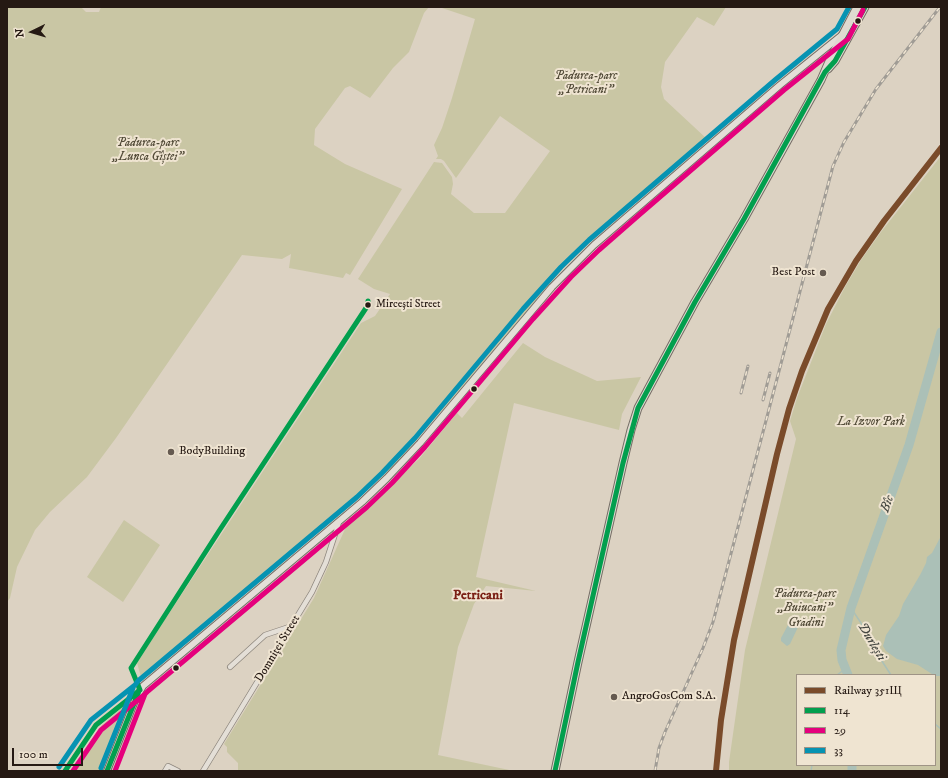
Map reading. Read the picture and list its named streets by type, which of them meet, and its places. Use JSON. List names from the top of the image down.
{
  "streets": {
    "street": ["Domniței Street"]
  },
  "districts": ["Petricani"],
  "water": ["Bîc", "Durlești"],
  "parks": [
    "Pădurea-parc „Petricani”",
    "Pădurea-parc „Lunca Gîștei”",
    "La Izvor Park",
    "Pădurea-parc „Buiucani”",
    "Grădini"
  ],
  "places": [
    "Best Post",
    "Mircești Street",
    "BodyBuilding",
    "AngroGosCom S.A."
  ],
  "lines": [
    "transit line 114",
    "transit line 33",
    "transit line 29",
    "rail line 351Щ"
  ],
  "legend": [
    "Railway 351Щ",
    "114",
    "29",
    "33"
  ],
  "scale_bar": "100 m",
  "north": "left"
}
